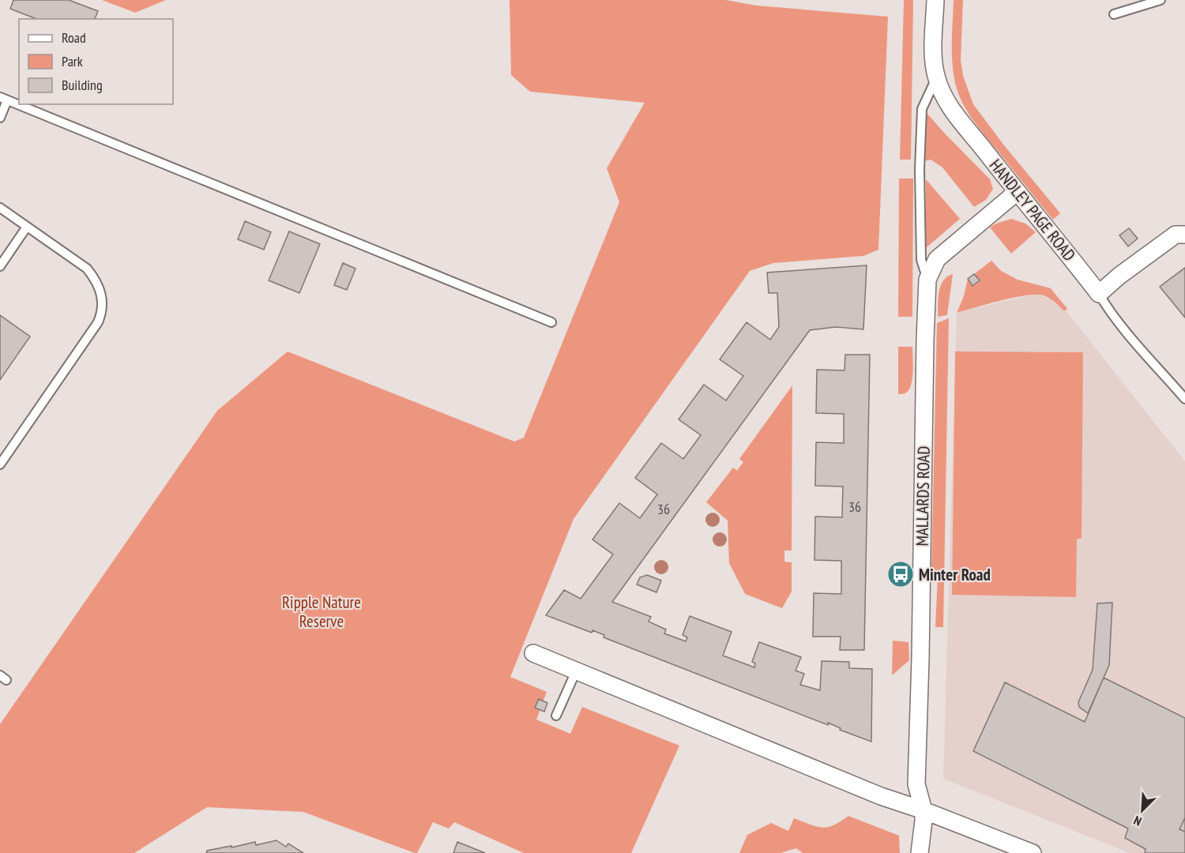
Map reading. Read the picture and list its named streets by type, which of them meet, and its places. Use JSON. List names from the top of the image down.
{
  "streets": {
    "street": ["HANDLEY PAGE ROAD", "MALLARDS ROAD"]
  },
  "crossings": [
    ["HANDLEY PAGE ROAD", "MALLARDS ROAD"]
  ],
  "parks": ["Ripple Nature Reserve"],
  "places": {
    "bus stop": ["Minter Road"]
  },
  "house_numbers": ["36", "36"],
  "legend": ["Road", "Park", "Building"],
  "north": "bottom left"
}
